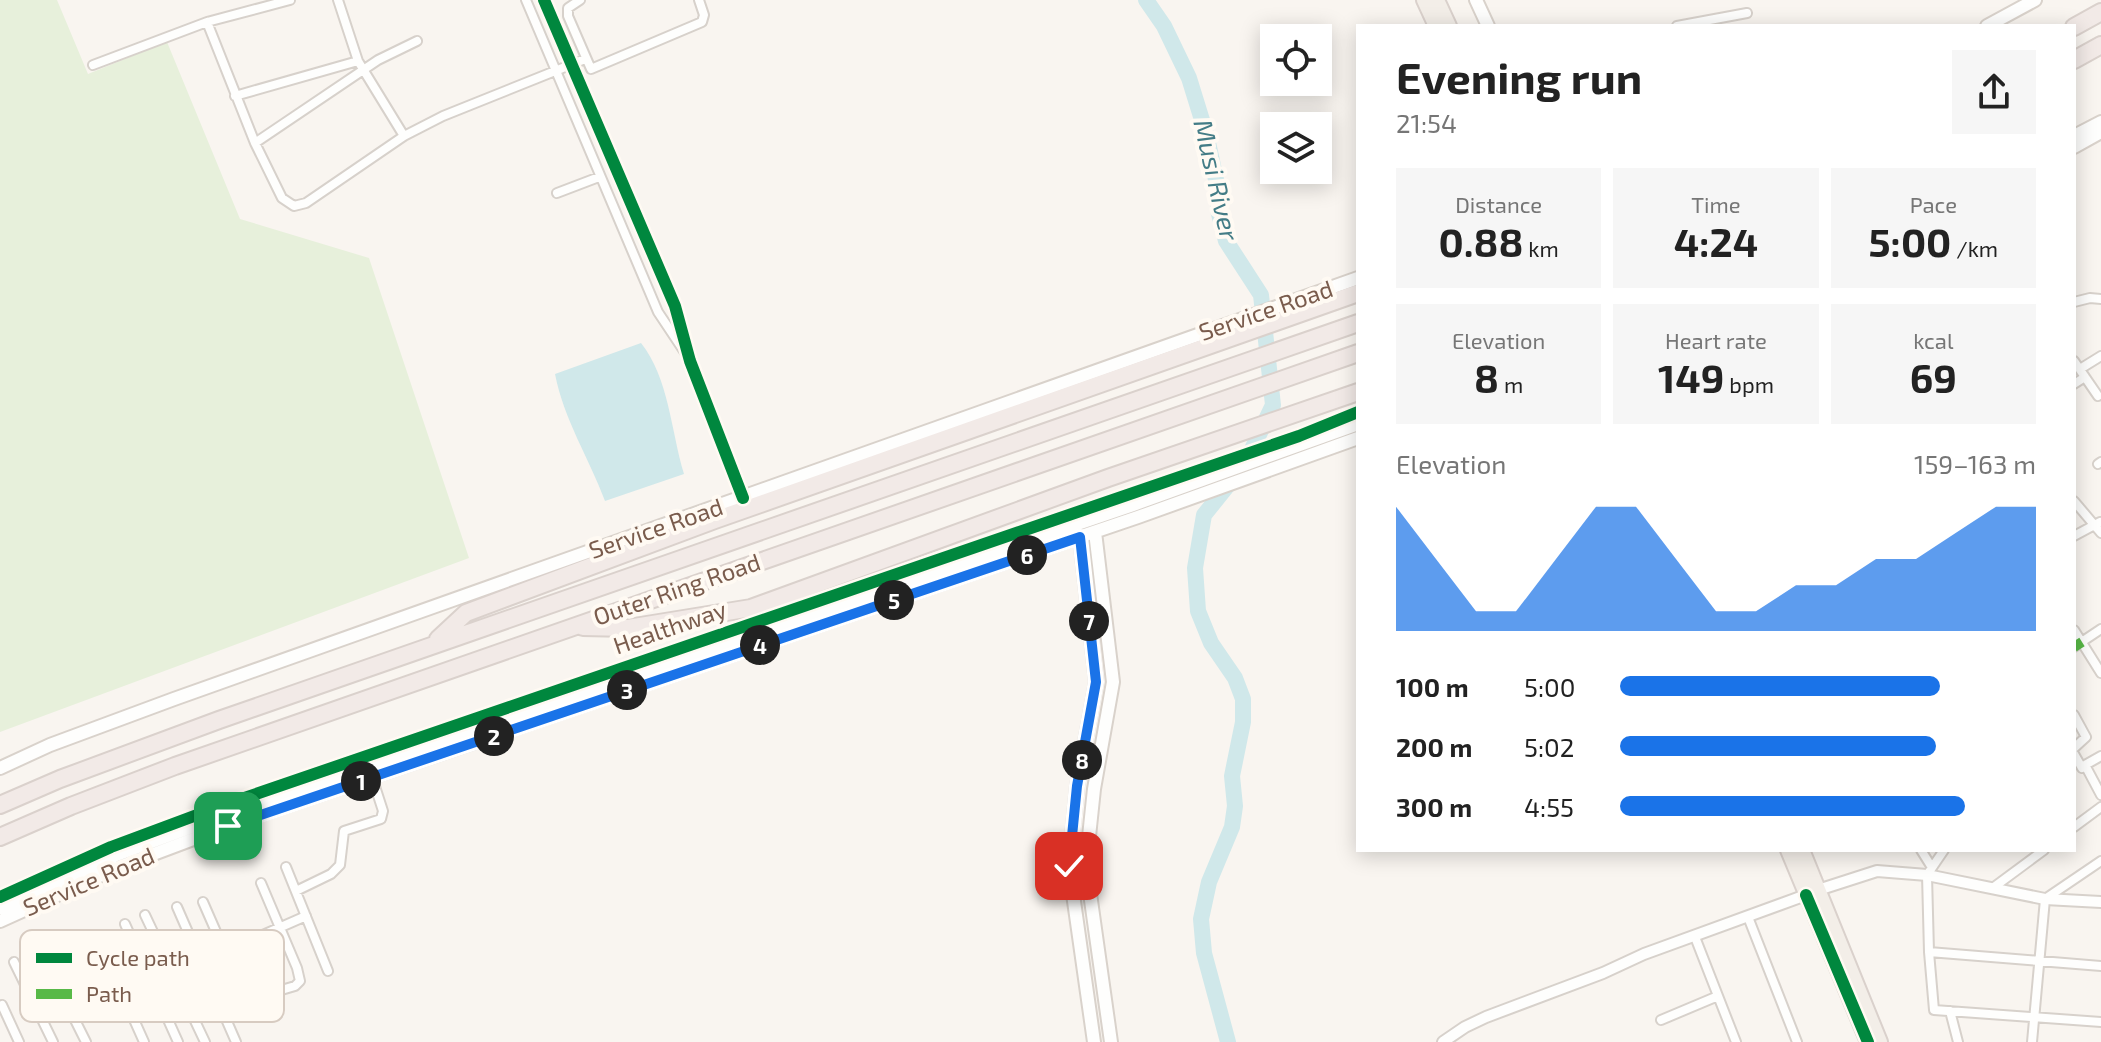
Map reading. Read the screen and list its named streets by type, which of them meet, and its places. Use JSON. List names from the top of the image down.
{
  "streets": {
    "highway": ["Outer Ring Road"],
    "main road": ["Service Road"],
    "cycle path": ["Healthway"]
  },
  "water": ["Musi River"],
  "legend": ["Cycle path", "Path"],
  "page": {
    "heading": ["Evening run", "21:54"],
    "stats": [
      ["Distance", "0.88 km"],
      ["Time", "4:24"],
      ["Pace", "5:00 /km"],
      ["Elevation", "8 m"],
      ["Heart rate", "149 bpm"],
      ["kcal", "69"]
    ],
    "chart": ["Elevation", "159–163 m"],
    "pins": [
      "6",
      "5",
      "7",
      "4",
      "3",
      "2",
      "8",
      "1"
    ],
    "list": [
      {
        "name": "100 m",
        "note": "5:00"
      },
      {
        "name": "200 m",
        "note": "5:02"
      },
      {
        "name": "300 m",
        "note": "4:55"
      }
    ]
  }
}
